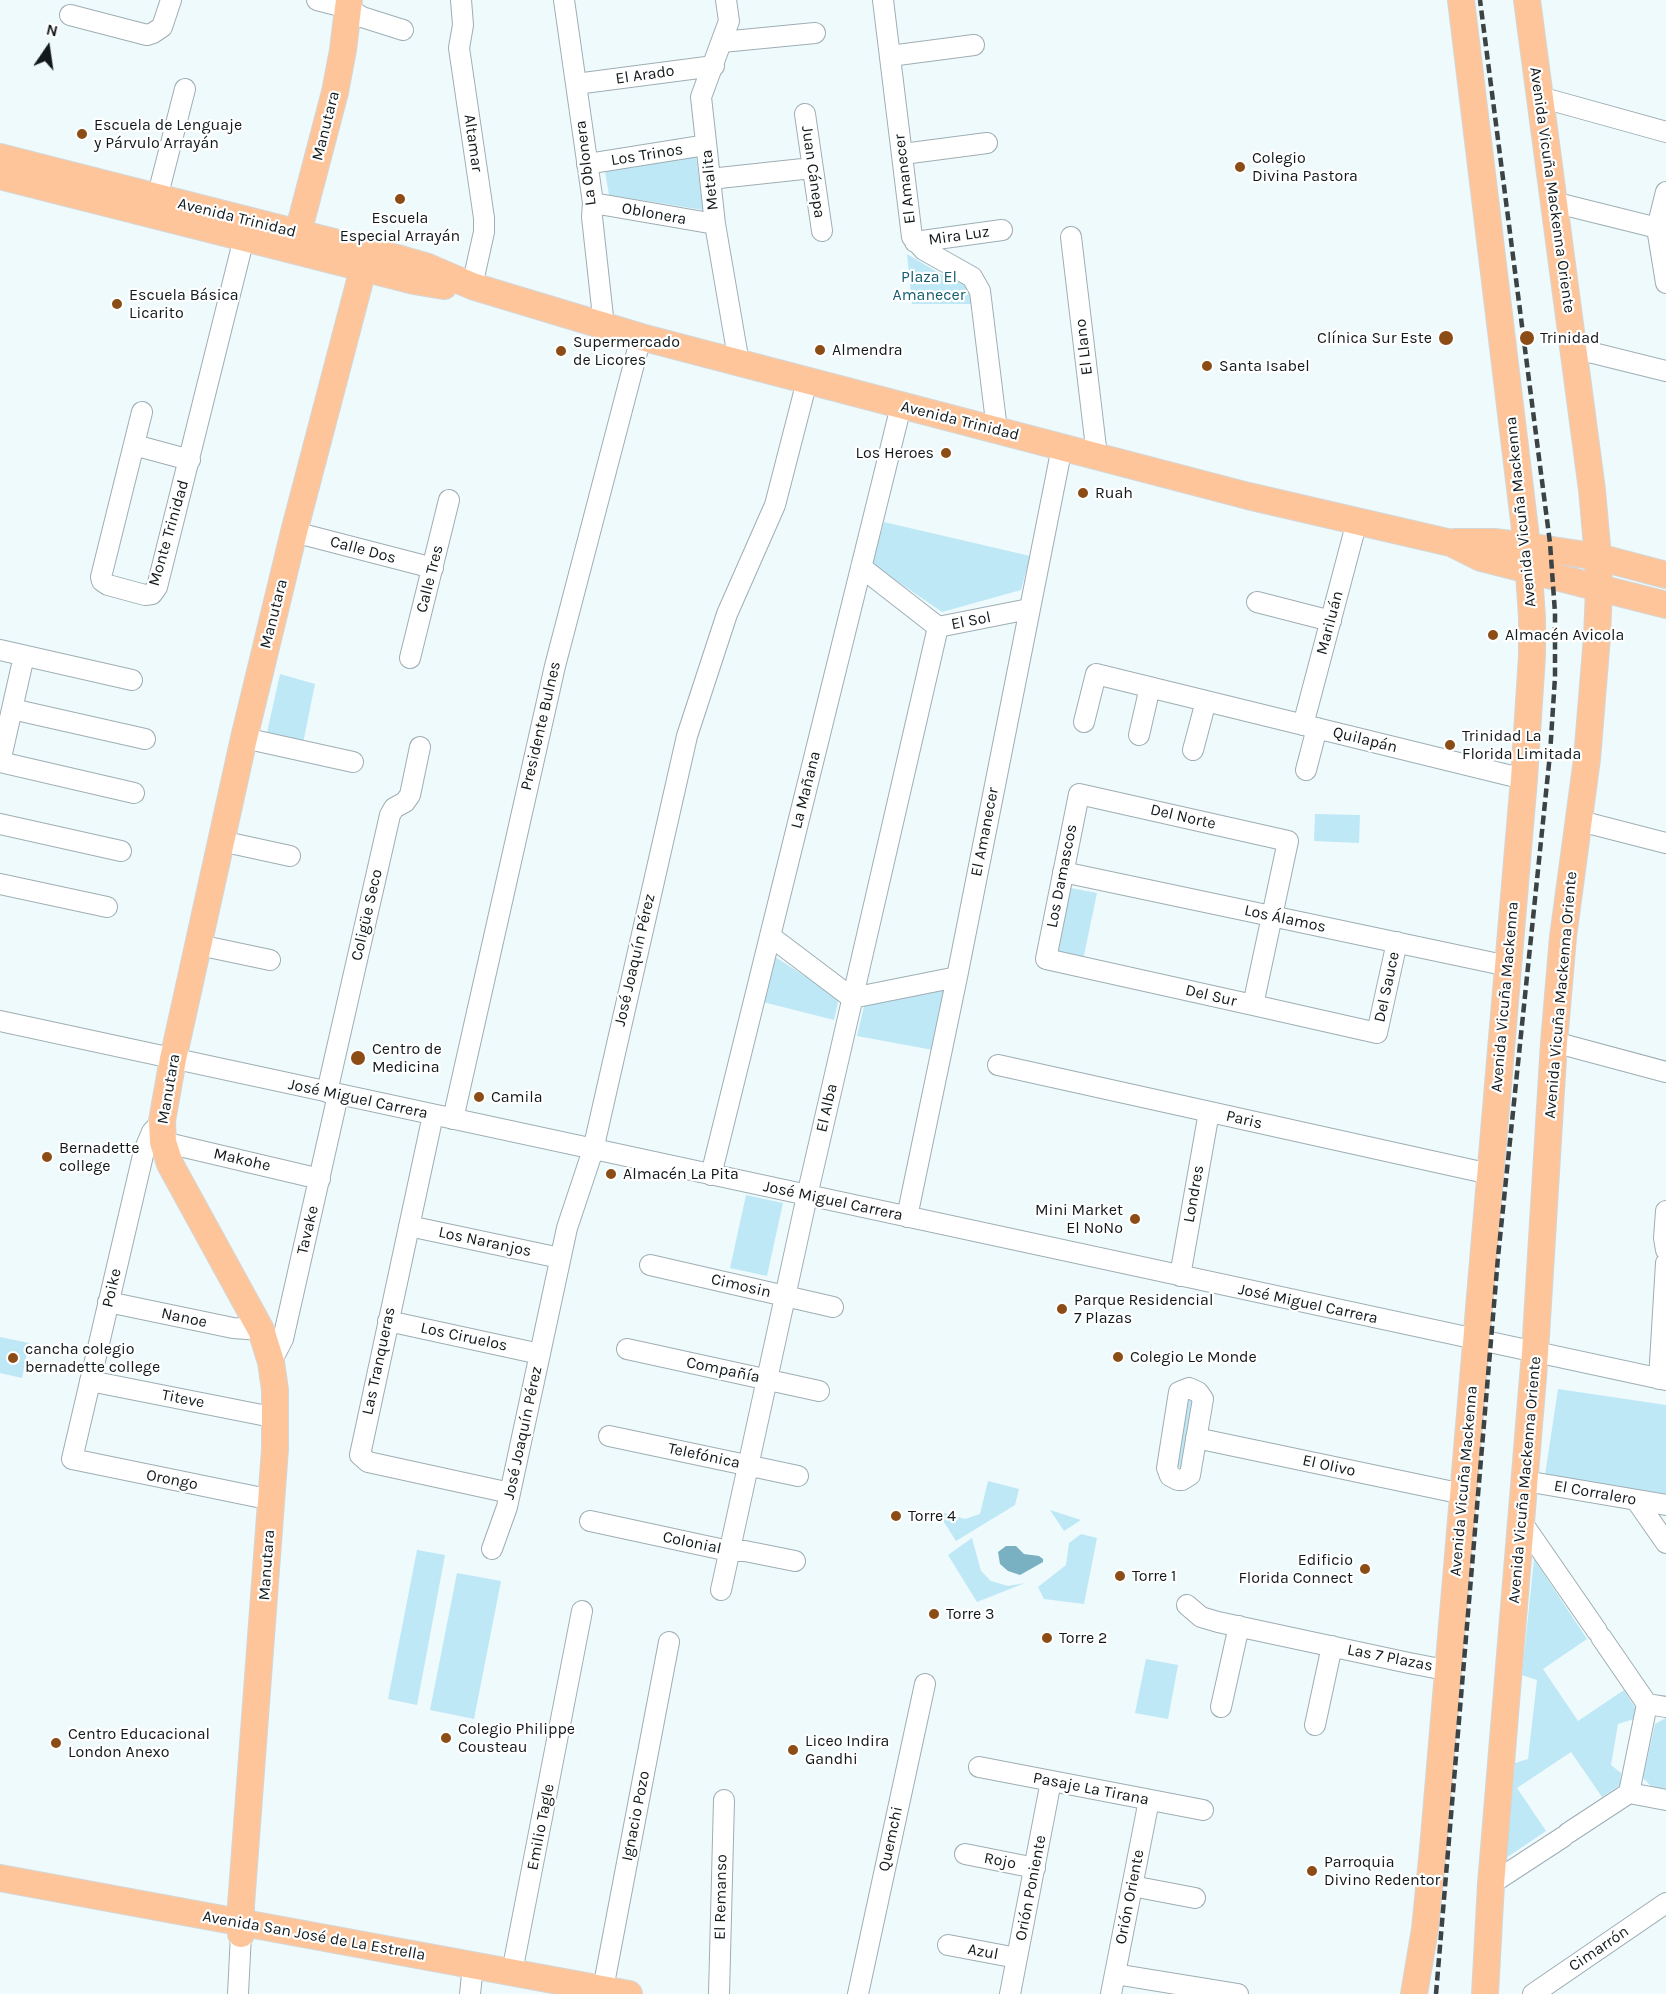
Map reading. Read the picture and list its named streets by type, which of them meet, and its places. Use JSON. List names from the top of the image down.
{
  "streets": {
    "main road": [
      "Manutara",
      "Avenida Vicuña Mackenna Oriente",
      "Avenida Trinidad",
      "Avenida Vicuña Mackenna",
      "Avenida San José de La Estrella"
    ],
    "street": [
      "El Arado",
      "Altamar",
      "Los Trinos",
      "La Oblonera",
      "Juan Cánepa",
      "El Amanecer",
      "Metalita",
      "Oblonera",
      "Mira Luz",
      "El Llano",
      "Monte Trinidad",
      "Calle Dos",
      "Calle Tres",
      "El Sol",
      "Mariluán",
      "Presidente Bulnes",
      "Quilapán",
      "La Mañana",
      "Del Norte",
      "Los Damascos",
      "Coligüe Seco",
      "Los Álamos",
      "José Joaquín Pérez",
      "Del Sauce",
      "Del Sur",
      "José Miguel Carrera",
      "El Alba",
      "Paris",
      "Makohe",
      "Londres",
      "Tavake",
      "Los Naranjos",
      "Cimosin",
      "Poike",
      "Nanoe",
      "Los Ciruelos",
      "Las Tranqueras",
      "Compañía",
      "Titeve",
      "Telefónica",
      "El Olivo",
      "Orongo",
      "El Corralero",
      "Colonial",
      "Las 7 Plazas",
      "Pasaje La Tirana",
      "Ignacio Pozo",
      "Emilio Tagle",
      "Quemchi",
      "Rojo",
      "Orión Poniente",
      "El Remanso",
      "Orión Oriente",
      "Cimarrón",
      "Azul"
    ]
  },
  "crossings": [
    ["El Arado", "La Oblonera"],
    ["El Arado", "Metalita"],
    ["Manutara", "Avenida Trinidad"],
    ["Manutara", "Calle Dos"],
    ["Manutara", "José Miguel Carrera"],
    ["Manutara", "Makohe"],
    ["Manutara", "Tavake"],
    ["Manutara", "Poike"],
    ["Manutara", "Nanoe"],
    ["Manutara", "Titeve"],
    ["Manutara", "Orongo"],
    ["Manutara", "Avenida San José de La Estrella"],
    ["Altamar", "Avenida Trinidad"],
    ["Los Trinos", "La Oblonera"],
    ["Los Trinos", "Metalita"],
    ["La Oblonera", "Oblonera"],
    ["La Oblonera", "Avenida Trinidad"],
    ["El Amanecer", "Avenida Trinidad"],
    ["El Amanecer", "Mira Luz"],
    ["El Amanecer", "El Sol"],
    ["El Amanecer", "José Miguel Carrera"],
    ["Metalita", "Oblonera"],
    ["Metalita", "Avenida Trinidad"],
    ["Avenida Vicuña Mackenna Oriente", "José Miguel Carrera"],
    ["Avenida Vicuña Mackenna Oriente", "El Corralero"],
    ["Avenida Trinidad", "El Llano"],
    ["Avenida Trinidad", "Avenida Vicuña Mackenna"],
    ["Avenida Trinidad", "Monte Trinidad"],
    ["Avenida Trinidad", "Mariluán"],
    ["Avenida Trinidad", "Presidente Bulnes"],
    ["Avenida Trinidad", "La Mañana"],
    ["Avenida Trinidad", "José Joaquín Pérez"],
    ["Avenida Vicuña Mackenna", "Quilapán"],
    ["Avenida Vicuña Mackenna", "Los Álamos"],
    ["Avenida Vicuña Mackenna", "José Miguel Carrera"],
    ["Avenida Vicuña Mackenna", "Paris"],
    ["Avenida Vicuña Mackenna", "El Olivo"],
    ["Avenida Vicuña Mackenna", "Las 7 Plazas"],
    ["Calle Dos", "Calle Tres"],
    ["El Sol", "La Mañana"],
    ["El Sol", "El Alba"],
    ["Mariluán", "Quilapán"],
    ["Presidente Bulnes", "José Miguel Carrera"],
    ["La Mañana", "José Miguel Carrera"],
    ["Del Norte", "Los Damascos"],
    ["Del Norte", "Los Álamos"],
    ["Los Damascos", "Los Álamos"],
    ["Los Damascos", "Del Sur"],
    ["Coligüe Seco", "José Miguel Carrera"],
    ["Coligüe Seco", "Tavake"],
    ["Los Álamos", "Del Sauce"],
    ["José Joaquín Pérez", "José Miguel Carrera"],
    ["José Joaquín Pérez", "Los Naranjos"],
    ["José Joaquín Pérez", "Los Ciruelos"],
    ["José Joaquín Pérez", "Las Tranqueras"],
    ["Del Sauce", "Del Sur"],
    ["José Miguel Carrera", "El Alba"],
    ["José Miguel Carrera", "Londres"],
    ["José Miguel Carrera", "Tavake"],
    ["José Miguel Carrera", "Las Tranqueras"],
    ["El Alba", "Cimosin"],
    ["El Alba", "Compañía"],
    ["El Alba", "Telefónica"],
    ["El Alba", "Colonial"],
    ["Paris", "Londres"],
    ["Makohe", "Tavake"],
    ["Makohe", "Poike"],
    ["Los Naranjos", "Las Tranqueras"],
    ["Poike", "Nanoe"],
    ["Poike", "Titeve"],
    ["Poike", "Orongo"],
    ["Los Ciruelos", "Las Tranqueras"],
    ["Pasaje La Tirana", "Orión Poniente"],
    ["Pasaje La Tirana", "Orión Oriente"],
    ["Ignacio Pozo", "Avenida San José de La Estrella"],
    ["Emilio Tagle", "Avenida San José de La Estrella"],
    ["Rojo", "Orión Poniente"],
    ["Orión Poniente", "Azul"]
  ],
  "parks": ["Plaza El Amanecer"],
  "places": [
    "Escuela de Lenguaje y Párvulo Arrayán",
    "Colegio Divina Pastora",
    "Escuela Especial Arrayán",
    "Escuela Básica Licarito",
    "Clínica Sur Este",
    "Trinidad",
    "Almendra",
    "Supermercado de Licores",
    "Santa Isabel",
    "Los Heroes",
    "Ruah",
    "Almacén Avicola",
    "Trinidad La Florida Limitada",
    "Centro de Medicina",
    "Camila",
    "Bernadette college",
    "Almacén La Pita",
    "Mini Market El NoNo",
    "Parque Residencial 7 Plazas",
    "Colegio Le Monde",
    "cancha colegio bernadette college",
    "Torre 4",
    "Edificio Florida Connect",
    "Torre 1",
    "Torre 3",
    "Torre 2",
    "Colegio Philippe Cousteau",
    "Centro Educacional London Anexo",
    "Liceo Indira Gandhi",
    "Parroquia Divino Redentor"
  ],
  "north": "top"
}
